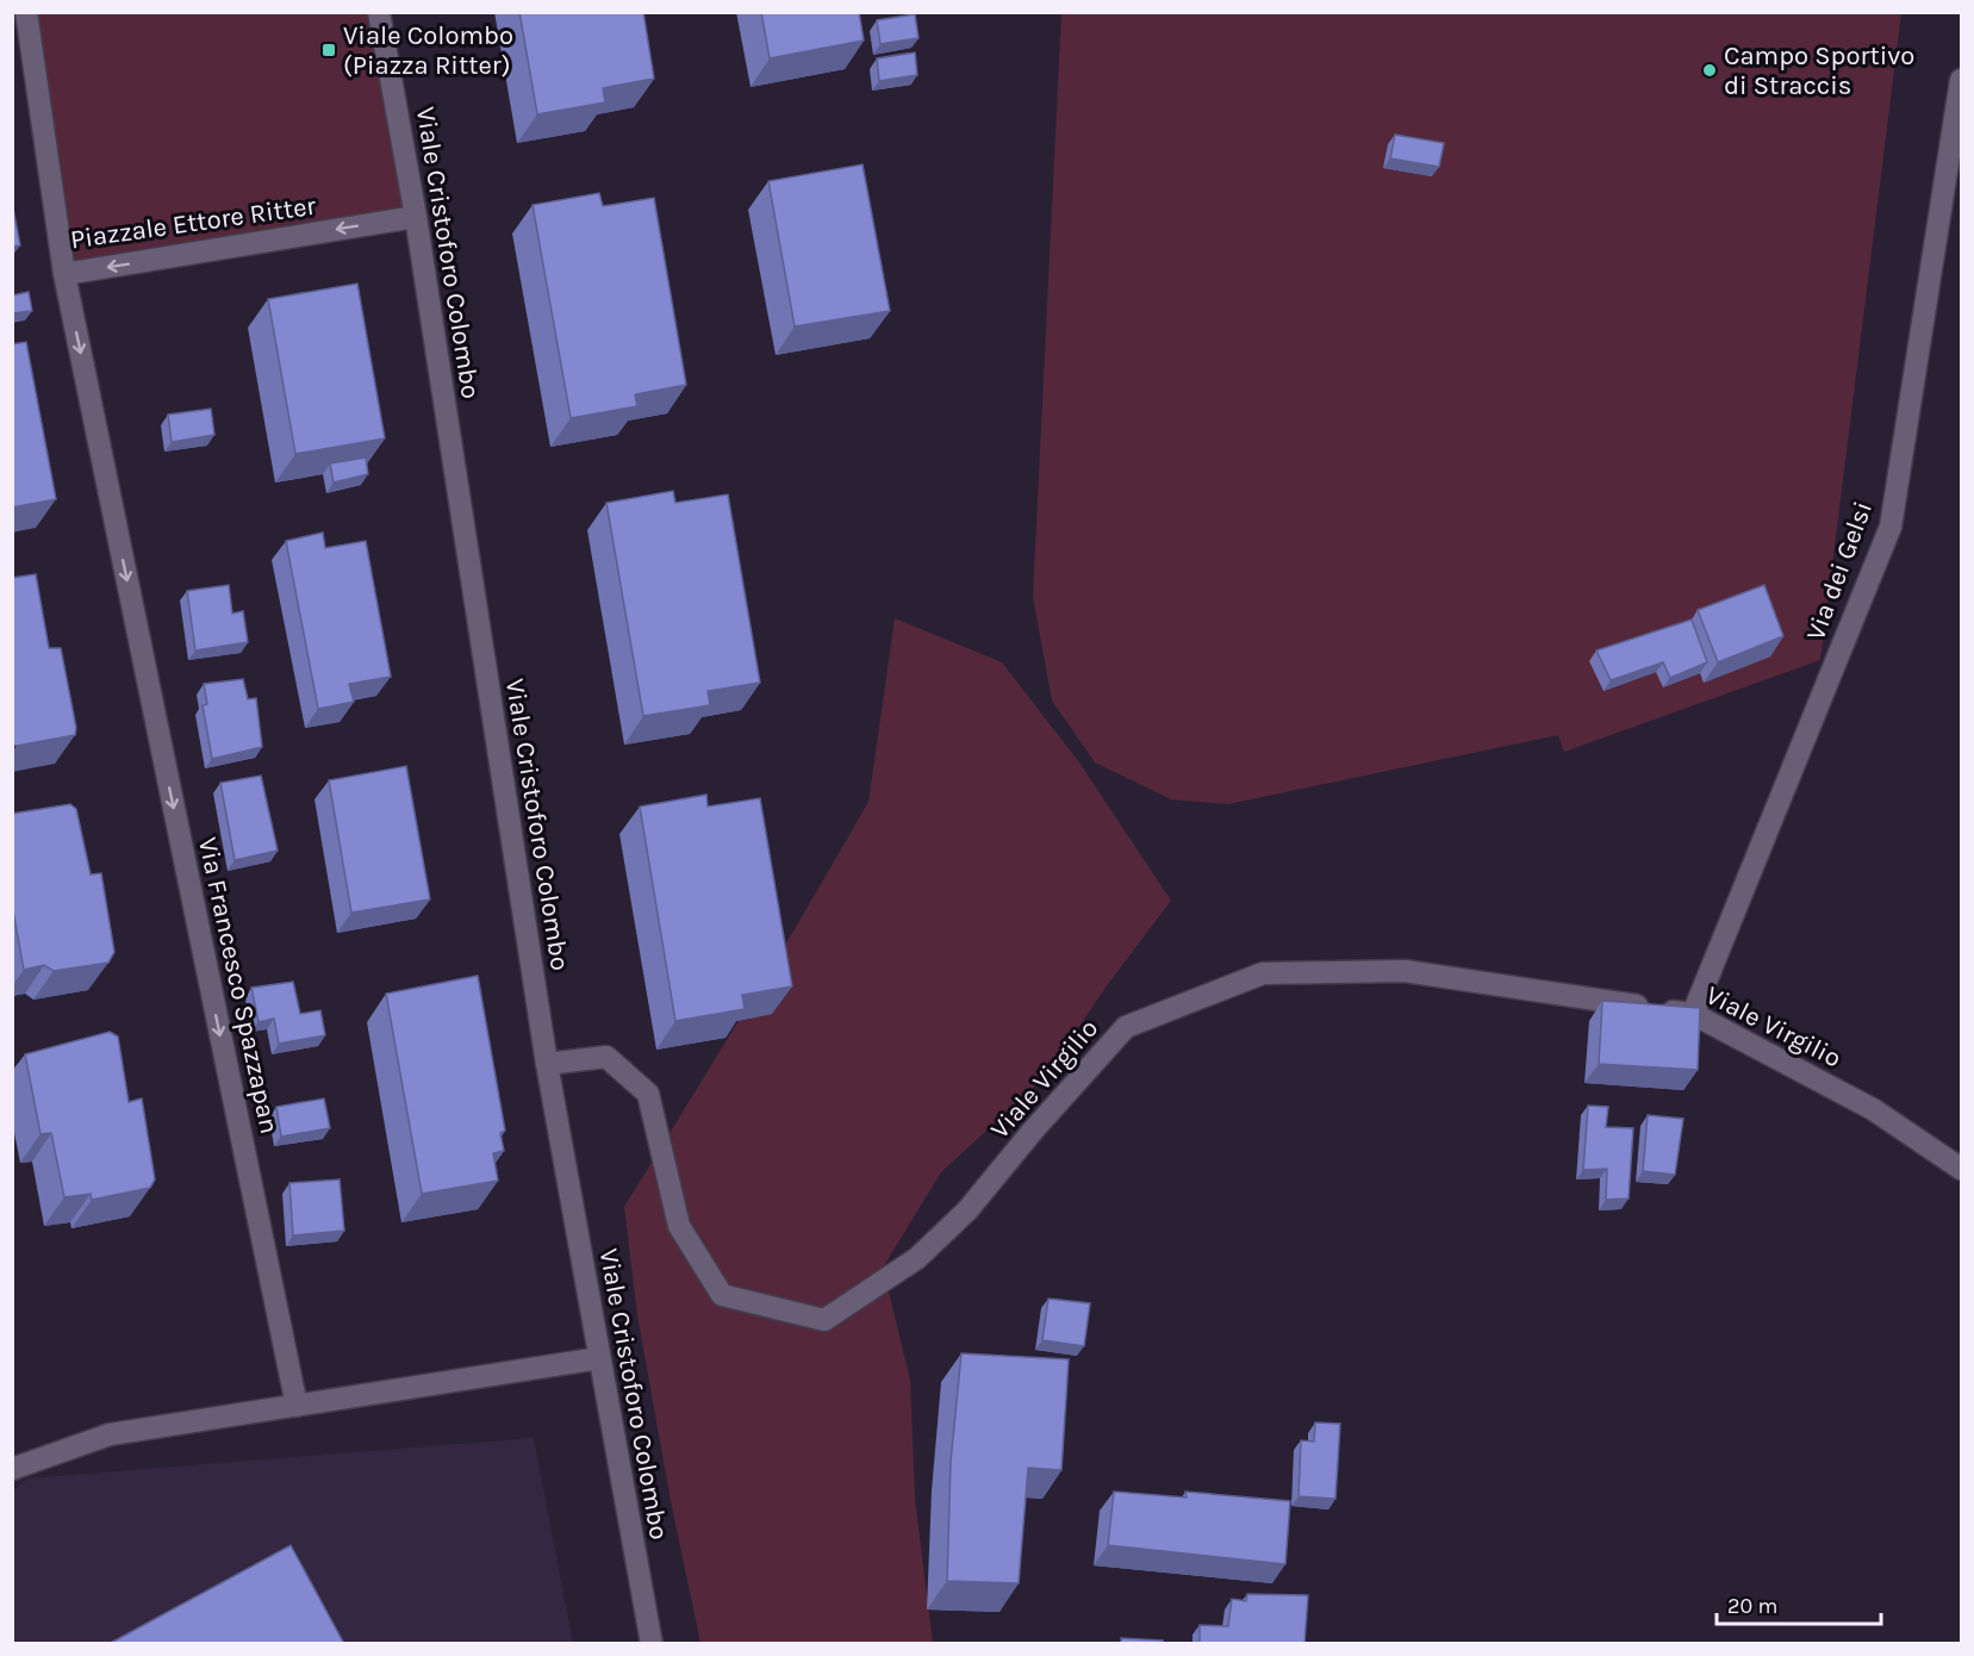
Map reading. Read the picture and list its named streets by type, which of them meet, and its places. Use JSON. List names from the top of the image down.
{
  "streets": {
    "street": [
      "Piazzale Ettore Ritter",
      "Viale Cristoforo Colombo",
      "Via dei Gelsi",
      "Via Francesco Spazzapan",
      "Viale Virgilio"
    ]
  },
  "crossings": [
    ["Piazzale Ettore Ritter", "Viale Cristoforo Colombo"],
    ["Piazzale Ettore Ritter", "Via Francesco Spazzapan"],
    ["Viale Cristoforo Colombo", "Viale Virgilio"],
    ["Via dei Gelsi", "Viale Virgilio"]
  ],
  "one_way": ["Piazzale Ettore Ritter", "Via Francesco Spazzapan"],
  "places": {
    "transit": ["Viale Colombo (Piazza Ritter)"],
    "other": ["Campo Sportivo di Straccis"]
  },
  "scale_bar": "20 m"
}
